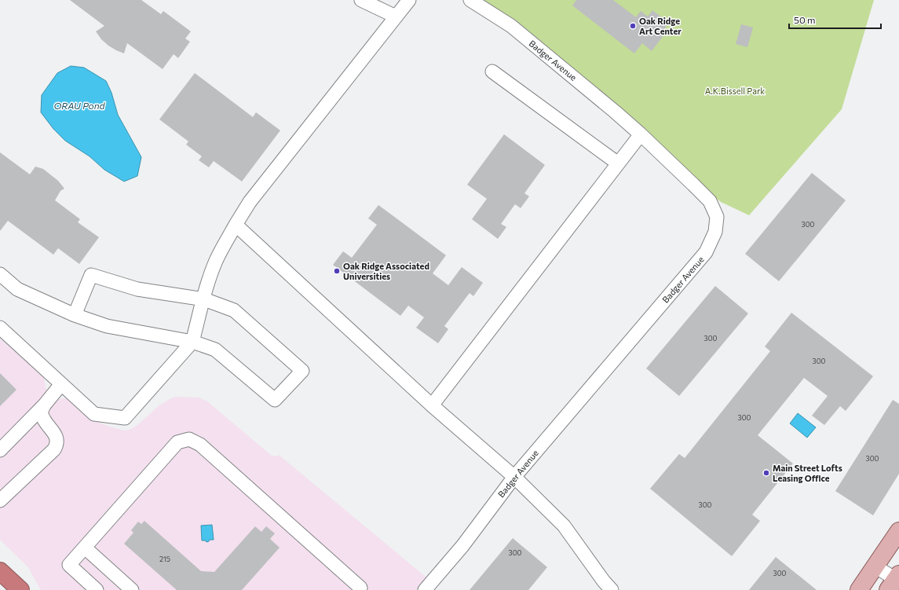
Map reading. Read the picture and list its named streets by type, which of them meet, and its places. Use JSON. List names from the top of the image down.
{
  "streets": {
    "street": ["Badger Avenue"]
  },
  "water": ["ORAU Pond"],
  "parks": ["A.K.Bissell Park"],
  "places": ["Oak Ridge Art Center", "Oak Ridge Associated Universities", "Main Street Lofts Leasing Office"],
  "house_numbers": [
    "300",
    "300",
    "300",
    "300",
    "300",
    "300",
    "300",
    "215",
    "300"
  ],
  "scale_bar": "50 m"
}
